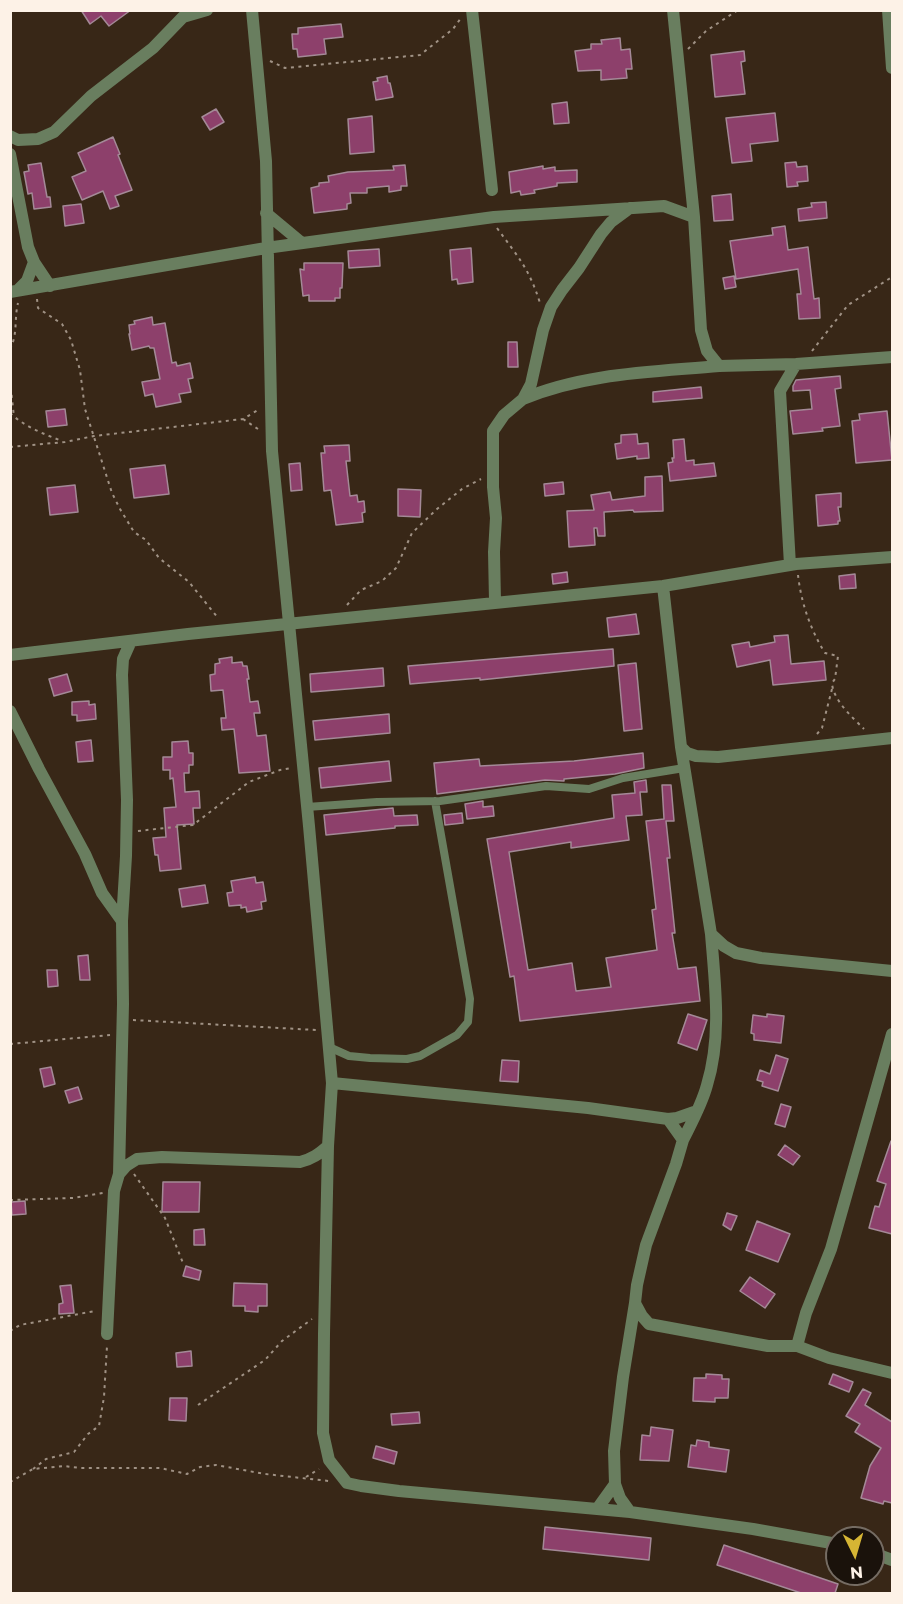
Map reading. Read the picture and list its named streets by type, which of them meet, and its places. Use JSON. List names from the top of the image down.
{
  "north": "bottom"
}
